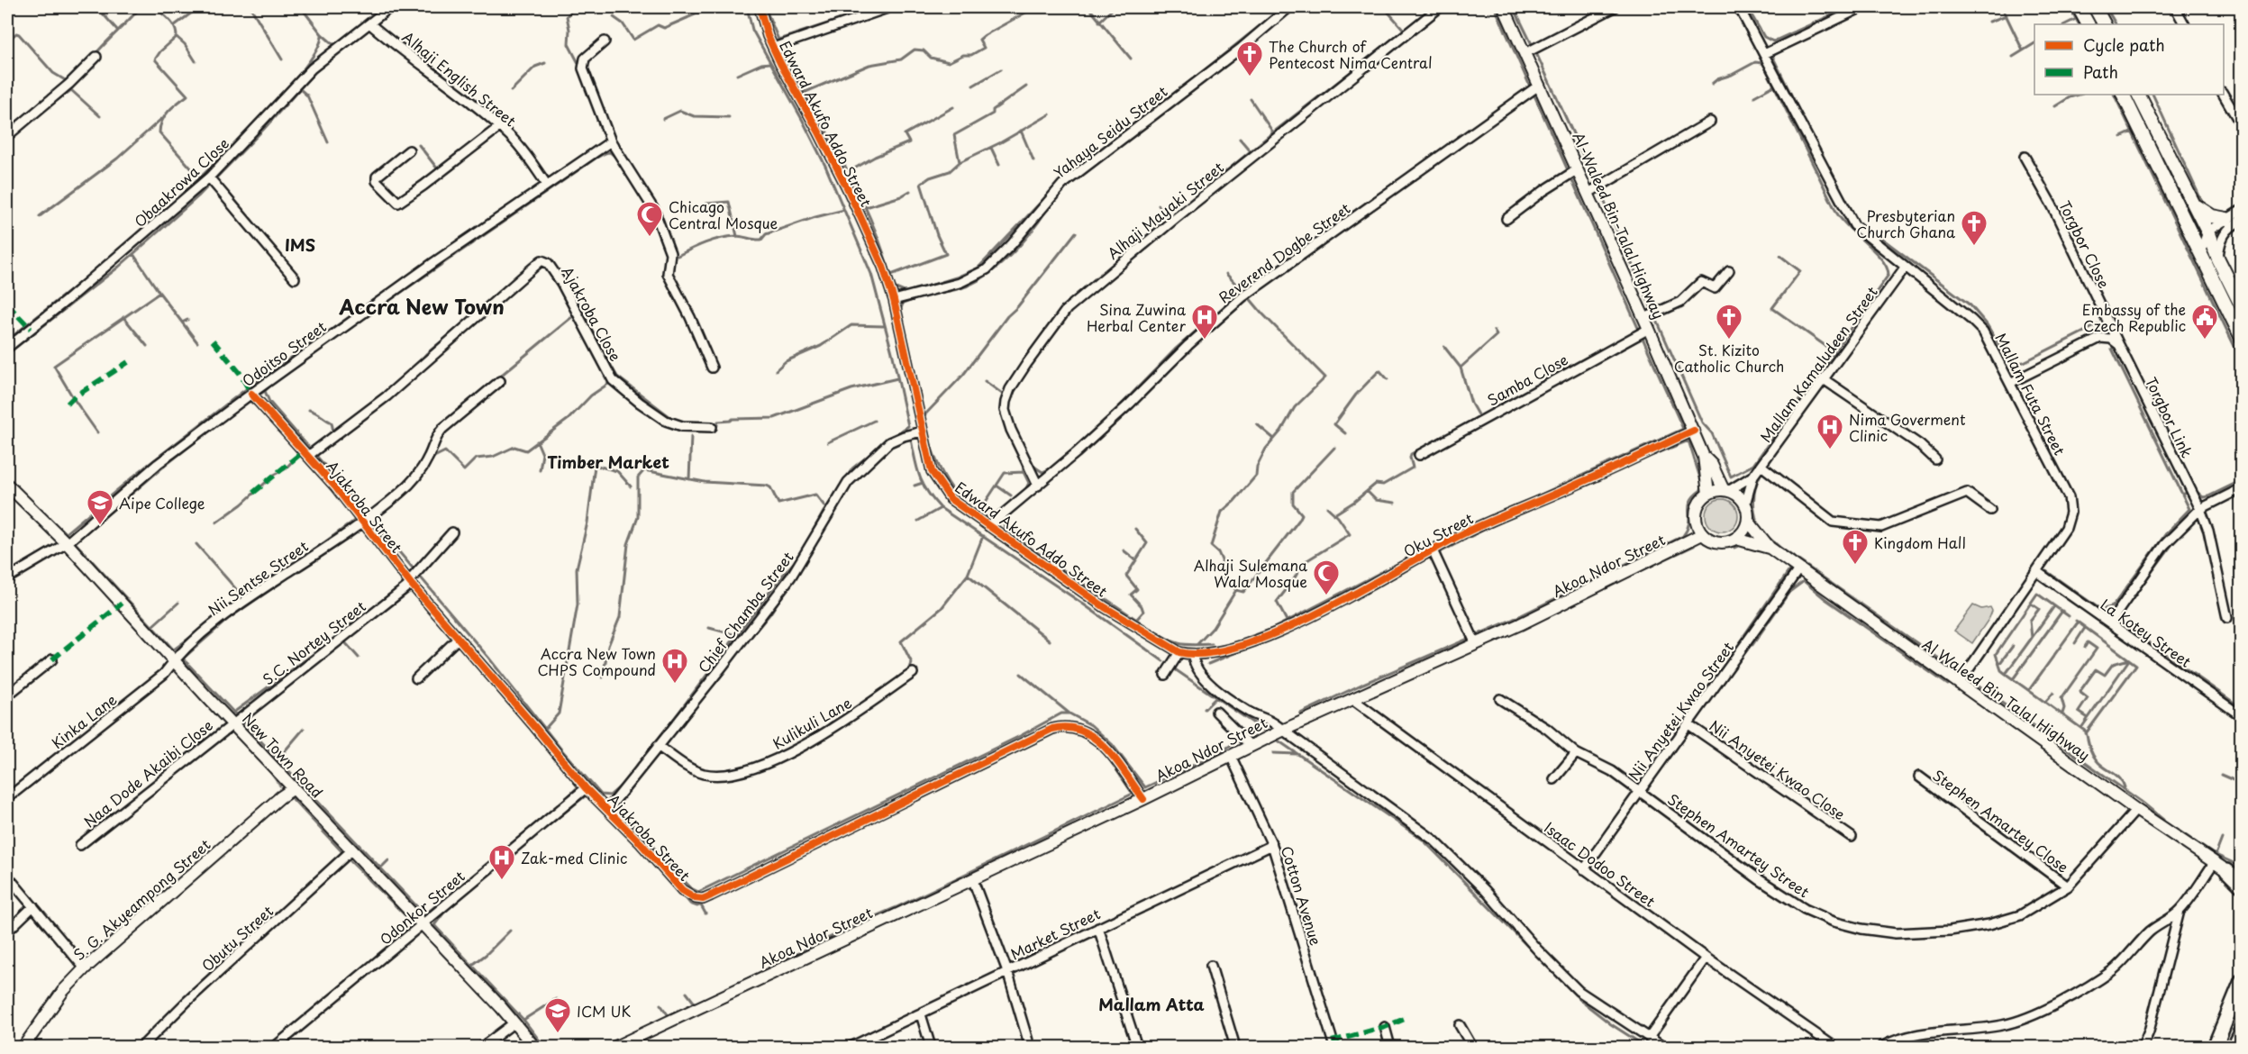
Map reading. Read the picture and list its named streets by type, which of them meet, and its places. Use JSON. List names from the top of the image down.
{
  "streets": {
    "street": [
      "Alhaji English Street",
      "Edward Akufo Addo Street",
      "Yahaya Seidu Street",
      "Obaakrowa Close",
      "Alhaji Mayaki Street",
      "Al-Waleed Bin-Talal Highway",
      "Torgbor Close",
      "Reverend Dogbe Street",
      "Ajakroba Close",
      "Odoitso Street",
      "Mallam Kamaludeen Street",
      "Samba Close",
      "Mallam Futa Street",
      "Torgbor Link",
      "Ajakroba Street",
      "Oku Street",
      "Akoa Ndor Street",
      "Nii Sentse Street",
      "Chief Chamba Street",
      "La Kotey Street",
      "S.C. Nortey Street",
      "Al Waleed Bin Talal Highway",
      "Nii Anyetei Kwao Street",
      "Kinka Lane",
      "Kulikuli Lane",
      "New Town Road",
      "Nii Anyetei Kwao Close",
      "Naa Dode Akaibi Close",
      "Stephen Amartey Close",
      "Stephen Amartey Street",
      "Isaac Dodoo Street",
      "Cotton Avenue",
      "S. G. Akyeampong Street",
      "Odonkor Street",
      "Market Street",
      "Obutu Street"
    ]
  },
  "crossings": [
    ["Alhaji English Street", "Obaakrowa Close"],
    ["Alhaji English Street", "Odoitso Street"],
    ["Edward Akufo Addo Street", "Yahaya Seidu Street"],
    ["Edward Akufo Addo Street", "Reverend Dogbe Street"],
    ["Edward Akufo Addo Street", "Oku Street"],
    ["Edward Akufo Addo Street", "Chief Chamba Street"],
    ["Alhaji Mayaki Street", "Reverend Dogbe Street"],
    ["Al-Waleed Bin-Talal Highway", "Reverend Dogbe Street"],
    ["Al-Waleed Bin-Talal Highway", "Mallam Kamaludeen Street"],
    ["Al-Waleed Bin-Talal Highway", "Samba Close"],
    ["Al-Waleed Bin-Talal Highway", "Oku Street"],
    ["Al-Waleed Bin-Talal Highway", "Akoa Ndor Street"],
    ["Al-Waleed Bin-Talal Highway", "Al Waleed Bin Talal Highway"],
    ["Torgbor Close", "Torgbor Link"],
    ["Ajakroba Close", "Ajakroba Street"],
    ["Odoitso Street", "Ajakroba Street"],
    ["Odoitso Street", "New Town Road"],
    ["Mallam Kamaludeen Street", "Mallam Futa Street"],
    ["Mallam Kamaludeen Street", "Akoa Ndor Street"],
    ["Mallam Kamaludeen Street", "Al Waleed Bin Talal Highway"],
    ["Mallam Futa Street", "La Kotey Street"],
    ["Mallam Futa Street", "Al Waleed Bin Talal Highway"],
    ["Ajakroba Street", "Akoa Ndor Street"],
    ["Ajakroba Street", "Nii Sentse Street"],
    ["Ajakroba Street", "Chief Chamba Street"],
    ["Ajakroba Street", "S.C. Nortey Street"],
    ["Ajakroba Street", "Odonkor Street"],
    ["Akoa Ndor Street", "Al Waleed Bin Talal Highway"],
    ["Akoa Ndor Street", "Isaac Dodoo Street"],
    ["Akoa Ndor Street", "Cotton Avenue"],
    ["Nii Sentse Street", "Kinka Lane"],
    ["Nii Sentse Street", "New Town Road"],
    ["Chief Chamba Street", "Kulikuli Lane"],
    ["S.C. Nortey Street", "New Town Road"],
    ["S.C. Nortey Street", "Naa Dode Akaibi Close"],
    ["Al Waleed Bin Talal Highway", "Nii Anyetei Kwao Street"],
    ["Al Waleed Bin Talal Highway", "Stephen Amartey Street"],
    ["Nii Anyetei Kwao Street", "Nii Anyetei Kwao Close"],
    ["Nii Anyetei Kwao Street", "Stephen Amartey Street"],
    ["Nii Anyetei Kwao Street", "Isaac Dodoo Street"],
    ["Kinka Lane", "New Town Road"],
    ["New Town Road", "Naa Dode Akaibi Close"],
    ["New Town Road", "S. G. Akyeampong Street"],
    ["New Town Road", "Odonkor Street"],
    ["New Town Road", "Obutu Street"],
    ["Stephen Amartey Close", "Stephen Amartey Street"],
    ["Cotton Avenue", "Market Street"]
  ],
  "districts": [
    "IMS",
    "Accra New Town",
    "Timber Market",
    "Mallam Atta"
  ],
  "places": {
    "church": [
      "The Church of Pentecost Nima Central",
      "Presbyterian Church Ghana",
      "St. Kizito Catholic Church",
      "Kingdom Hall"
    ],
    "mosque": ["Chicago Central Mosque", "Alhaji Sulemana Wala Mosque"],
    "hospital": [
      "Sina Zuwina Herbal Center",
      "Nima Goverment Clinic",
      "Accra New Town CHPS Compound",
      "Zak-med Clinic"
    ],
    "public building": ["Embassy of the Czech Republic"],
    "school or university": ["Aipe College", "ICM UK"]
  },
  "legend": ["Cycle path", "Path"]
}
